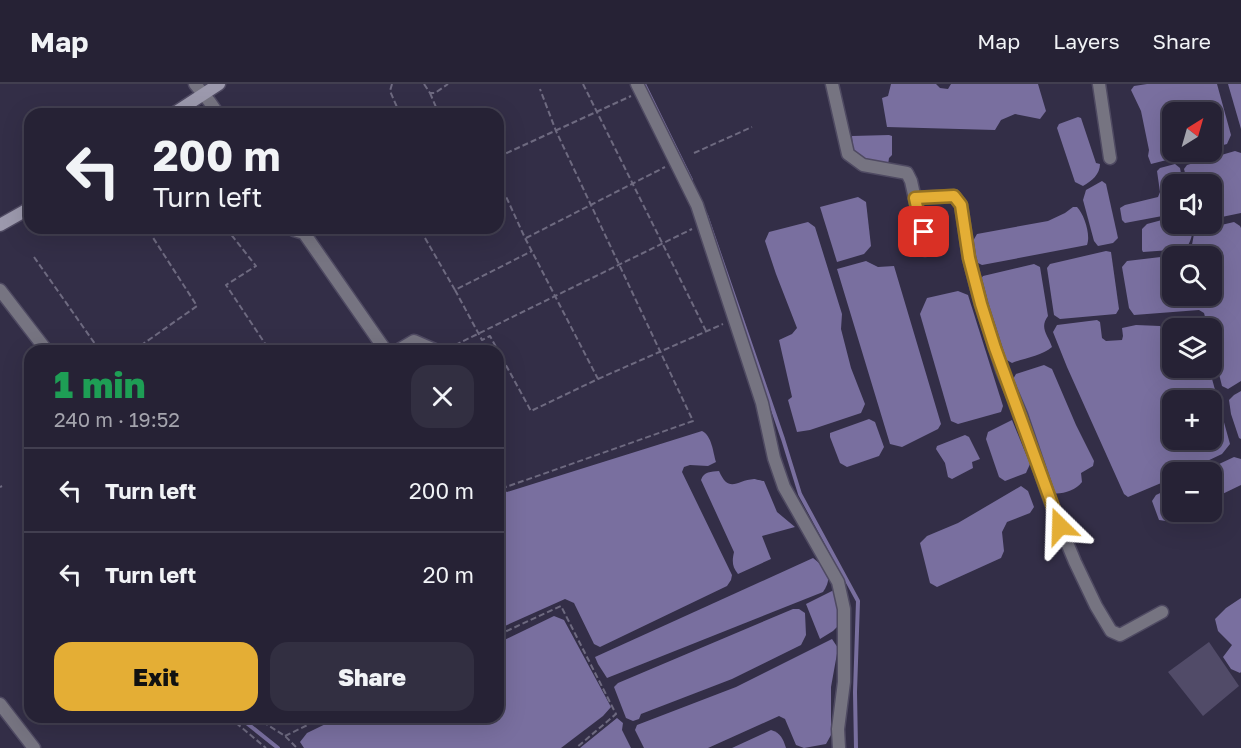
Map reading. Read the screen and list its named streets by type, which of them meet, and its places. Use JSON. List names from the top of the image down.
{
  "north": "top right",
  "page": {
    "header": "Map",
    "nav": ["Map", "Layers", "Share"],
    "map_buttons": ["+", "−"],
    "turn": ["200 m", "Turn left"],
    "heading": ["1 min", "240 m · 19:52"],
    "list": [
      {
        "name": "Turn left",
        "value": "200 m"
      },
      {
        "name": "Turn left",
        "value": "20 m"
      }
    ],
    "buttons": ["Exit", "Share"]
  }
}
